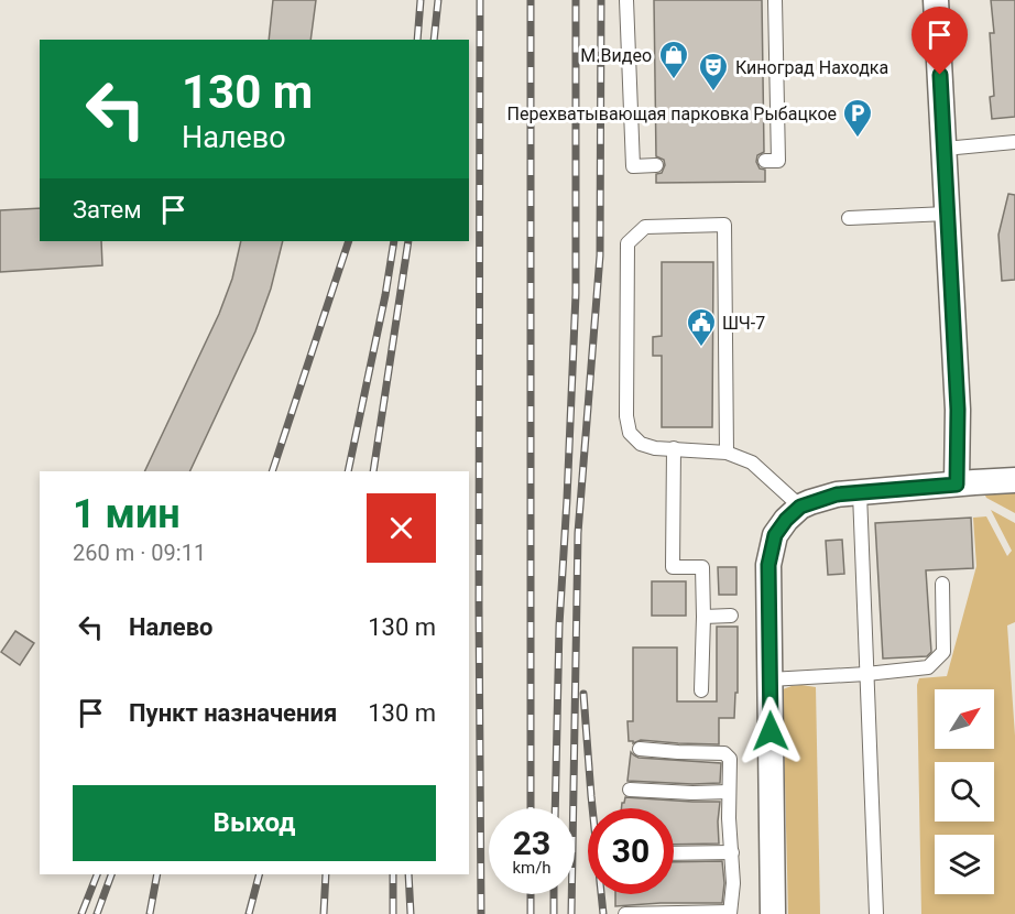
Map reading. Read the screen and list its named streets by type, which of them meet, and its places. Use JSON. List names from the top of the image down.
{
  "places": {
    "shop": ["М.Видео"],
    "theatre": ["Киноград Находка"],
    "parking": ["Перехватывающая парковка Рыбацкое"],
    "public building": ["ШЧ-7"]
  },
  "north": "top right",
  "page": {
    "turn": ["130 m", "Налево"],
    "then": "Затем",
    "heading": ["1 мин", "260 m · 09:11"],
    "list": [
      {
        "name": "Налево",
        "value": "130 m"
      },
      {
        "name": "Пункт назначения",
        "value": "130 m"
      }
    ],
    "buttons": "Выход",
    "speed": "23 km/h",
    "limit": "30"
  }
}
